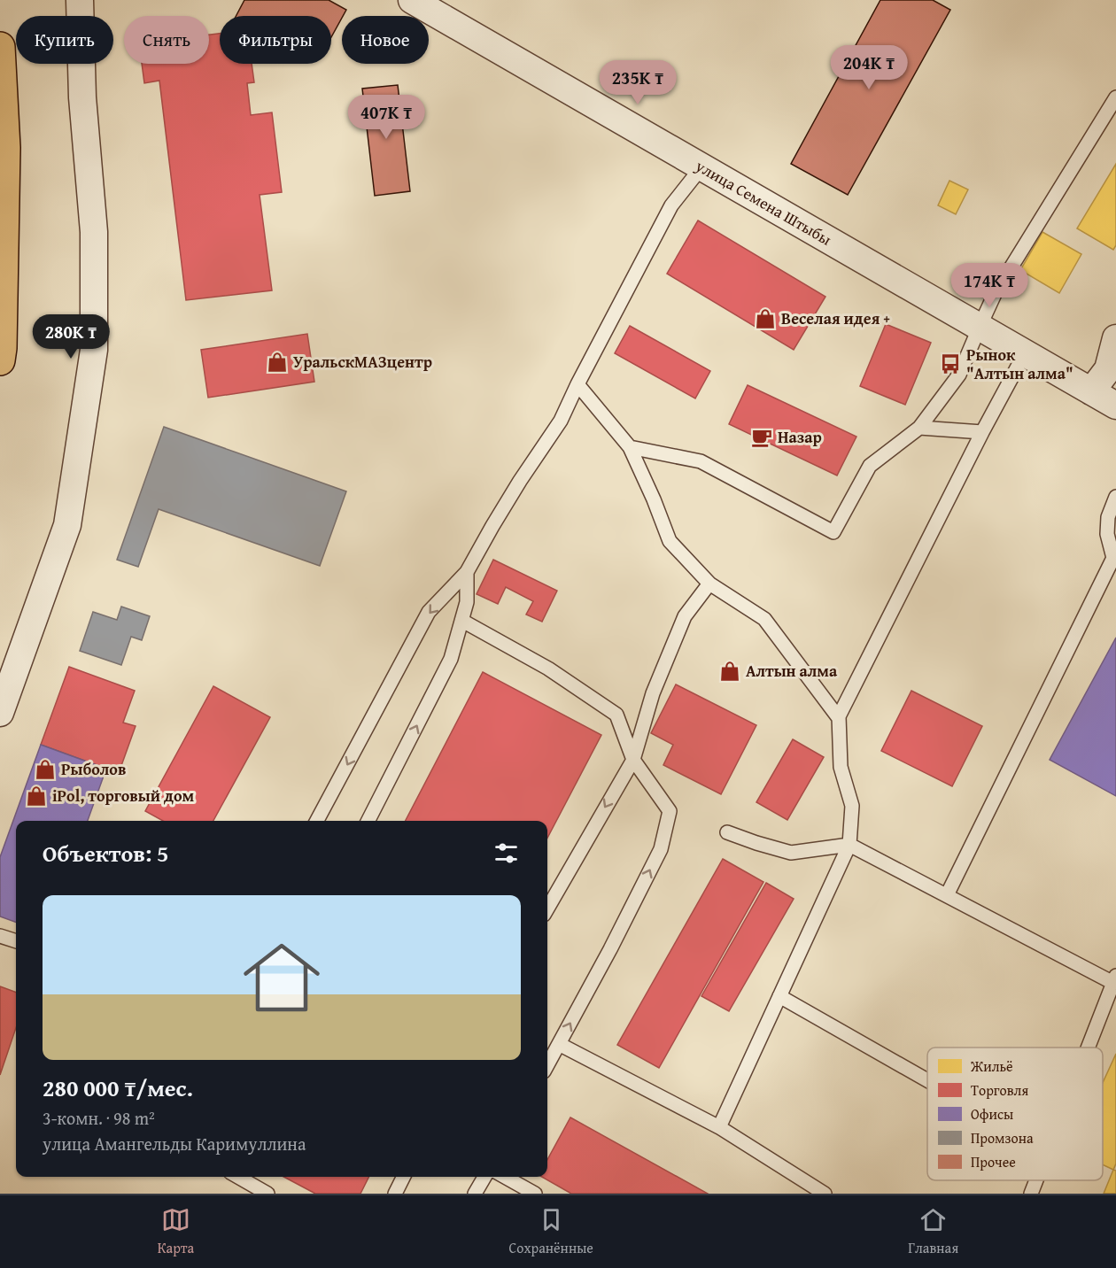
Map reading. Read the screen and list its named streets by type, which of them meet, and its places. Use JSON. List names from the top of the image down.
{
  "streets": {
    "street": ["улица Семена Штыбы"]
  },
  "places": {
    "shop": [
      "Веселая идея +",
      "УральскМАЗцентр",
      "Алтын алма",
      "Рыболов",
      "iPol, торговый дом"
    ],
    "bus stop": ["Рынок \"Алтын алма\""],
    "cafe": ["Назар"]
  },
  "legend": [
    "Жильё",
    "Торговля",
    "Офисы",
    "Промзона",
    "Прочее"
  ],
  "page": {
    "chip": [
      "Купить",
      "Снять",
      "Фильтры",
      "Новое"
    ],
    "price": [
      "204K ₸",
      "235K ₸",
      "407K ₸",
      "174K ₸",
      "280K ₸"
    ],
    "heading": "Объектов: 5",
    "list": [
      {
        "name": "280 000 ₸/мес.",
        "note": "3-комн. · 98 m² · улица Амангельды Каримуллина"
      }
    ],
    "tabs": ["Карта", "Сохранённые", "Главная"]
  }
}
